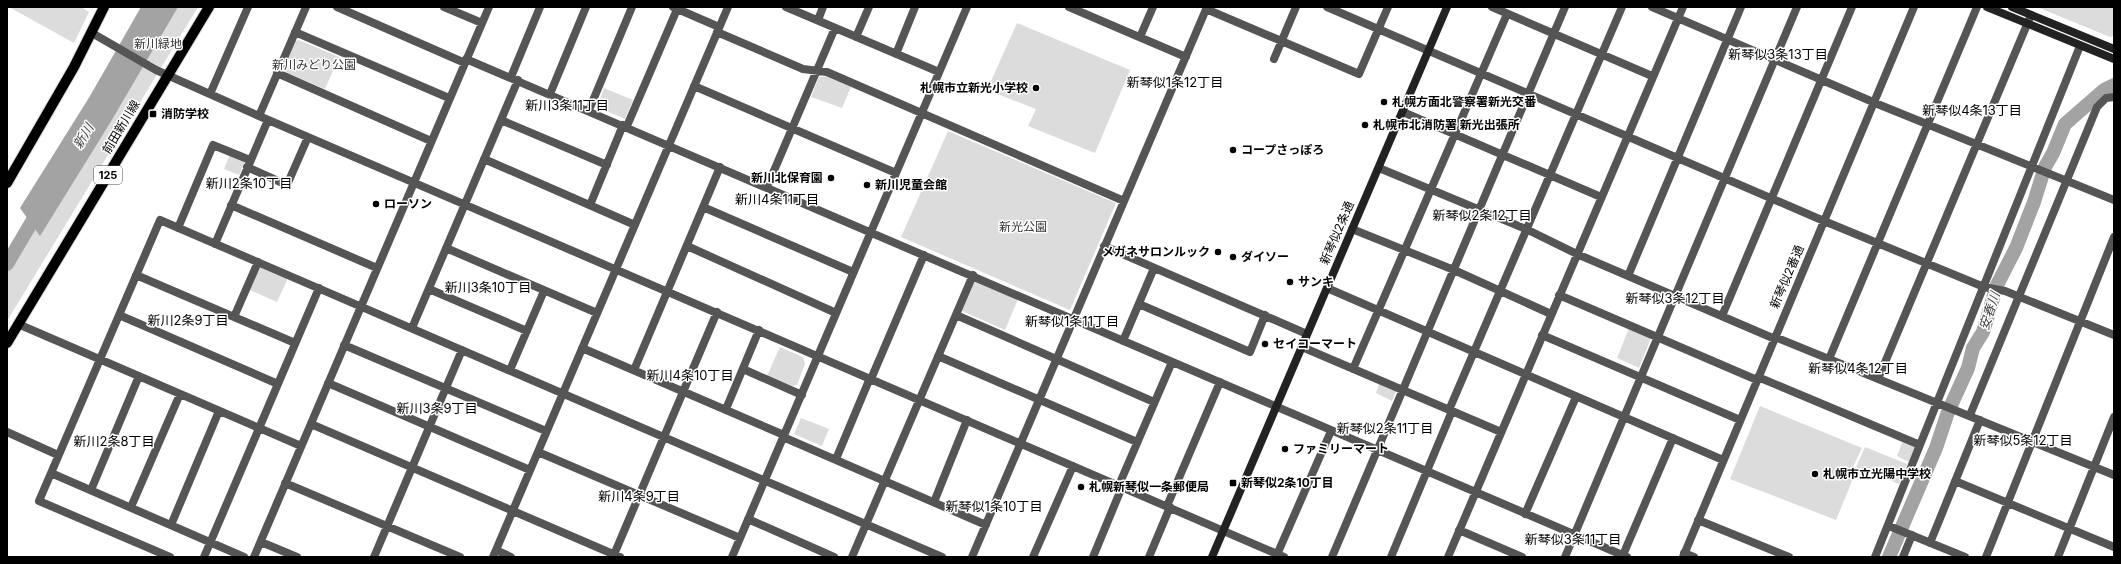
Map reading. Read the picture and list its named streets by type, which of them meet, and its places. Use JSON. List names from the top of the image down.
{
  "streets": {
    "main road": ["前田新川線", "125"],
    "street": ["新琴似2条通", "新琴似2番通"]
  },
  "districts": [
    "新琴似3条13丁目",
    "新琴似1条12丁目",
    "新川3条11丁目",
    "新琴似4条13丁目",
    "新川2条10丁目",
    "新川4条11丁目",
    "新琴似2条12丁目",
    "新川3条10丁目",
    "新琴似3条12丁目",
    "新川2条9丁目",
    "新琴似1条11丁目",
    "新琴似4条12丁目",
    "新川4条10丁目",
    "新川3条9丁目",
    "新琴似2条11丁目",
    "新琴似5条12丁目",
    "新川2条8丁目",
    "新川4条9丁目",
    "新琴似1条10丁目",
    "新琴似3条11丁目"
  ],
  "water": ["新川", "安春川"],
  "parks": ["新川緑地", "新川みどり公園", "新光公園"],
  "places": {
    "other": [
      "札幌市立新光小学校",
      "札幌方面北警察署新光交番",
      "札幌市北消防署 新光出張所",
      "コープさっぽろ",
      "新川北保育園",
      "新川児童会館",
      "ローソン",
      "メガネサロンルック",
      "ダイソー",
      "サンキ",
      "セイコーマート",
      "ファミリーマート",
      "札幌市立光陽中学校",
      "札幌新琴似一条郵便局"
    ],
    "transit": ["消防学校", "新琴似2条10丁目"]
  }
}
